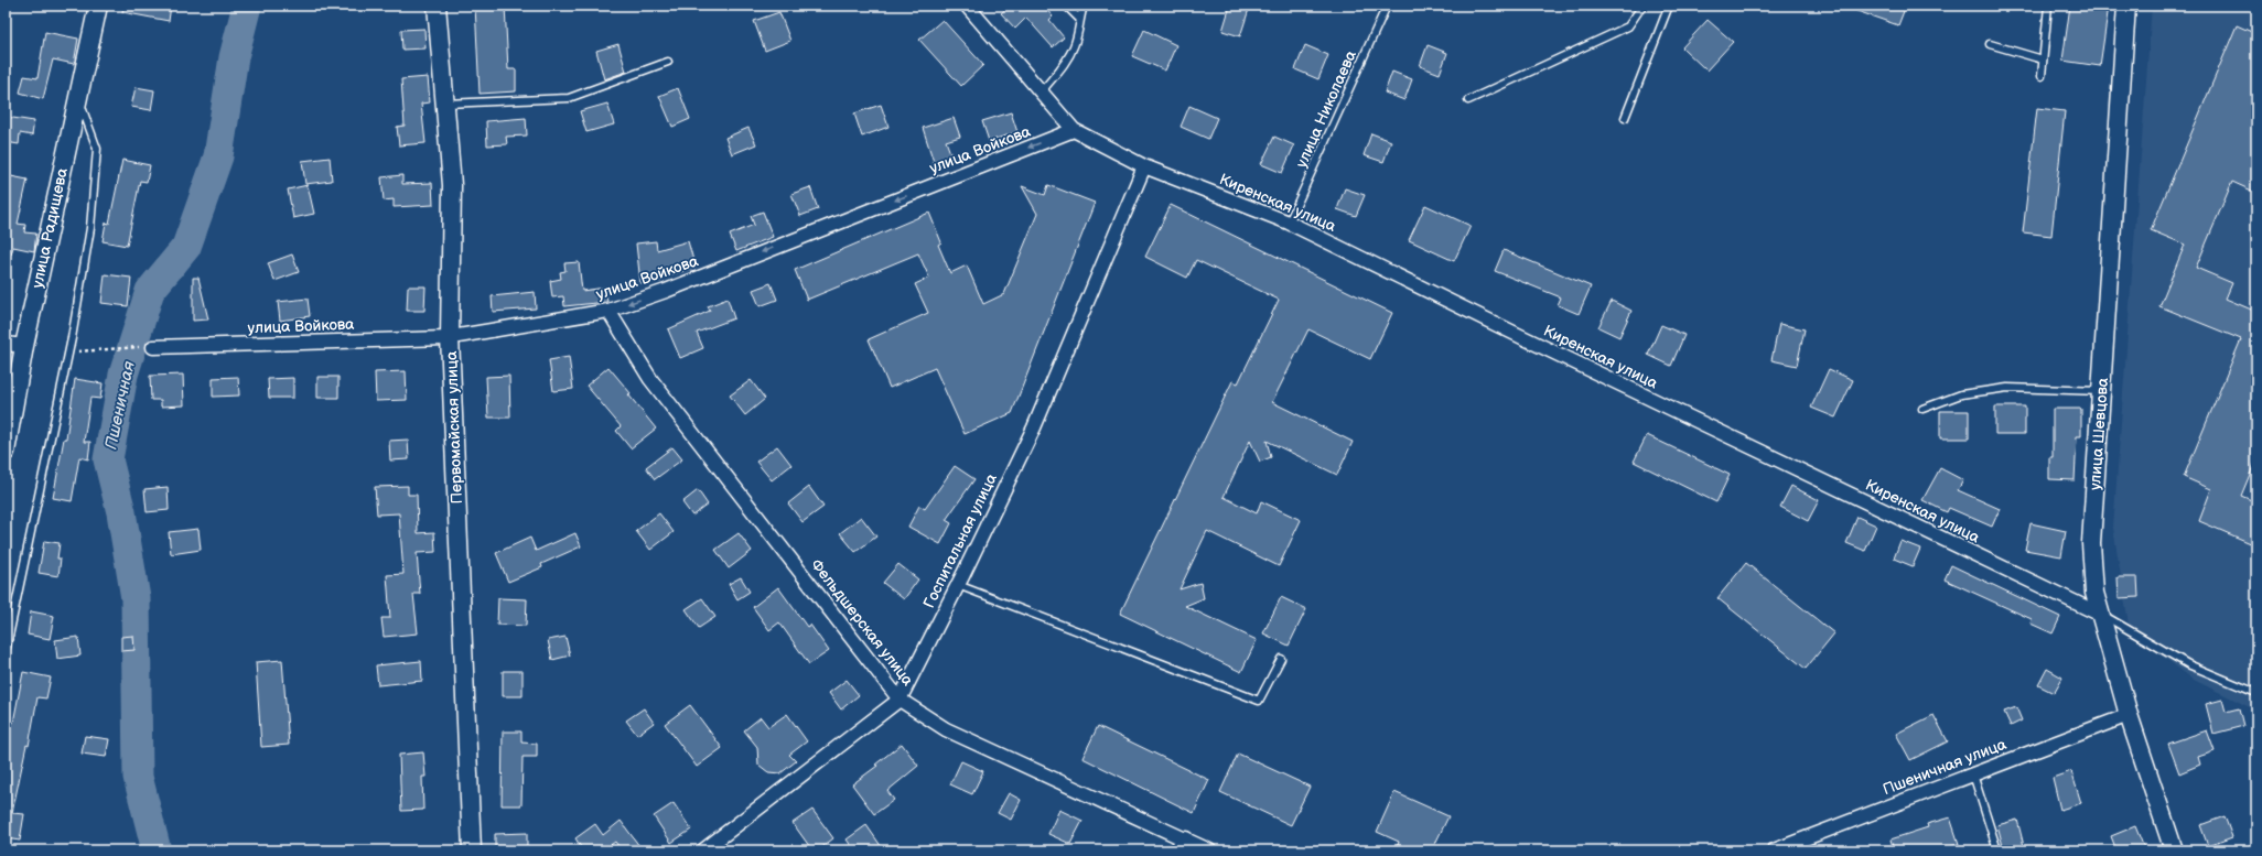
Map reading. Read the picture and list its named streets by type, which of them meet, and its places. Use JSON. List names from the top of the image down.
{
  "streets": {
    "main road": ["улица Радищева", "Первомайская улица", "улица Шевцова"],
    "street": [
      "улица Войкова",
      "Киренская улица",
      "Госпитальная улица",
      "Фельдшерская улица",
      "Пшеничная улица"
    ],
    "lane": ["улица Николаева"]
  },
  "crossings": [
    ["улица Николаева", "Киренская улица"],
    ["улица Войкова", "Киренская улица"],
    ["улица Войкова", "Первомайская улица"],
    ["улица Войкова", "Фельдшерская улица"],
    ["Киренская улица", "улица Шевцова"],
    ["Киренская улица", "Госпитальная улица"],
    ["улица Шевцова", "Пшеничная улица"],
    ["Госпитальная улица", "Фельдшерская улица"]
  ],
  "one_way": ["улица Войкова"],
  "water": ["Пшеничная"]
}
